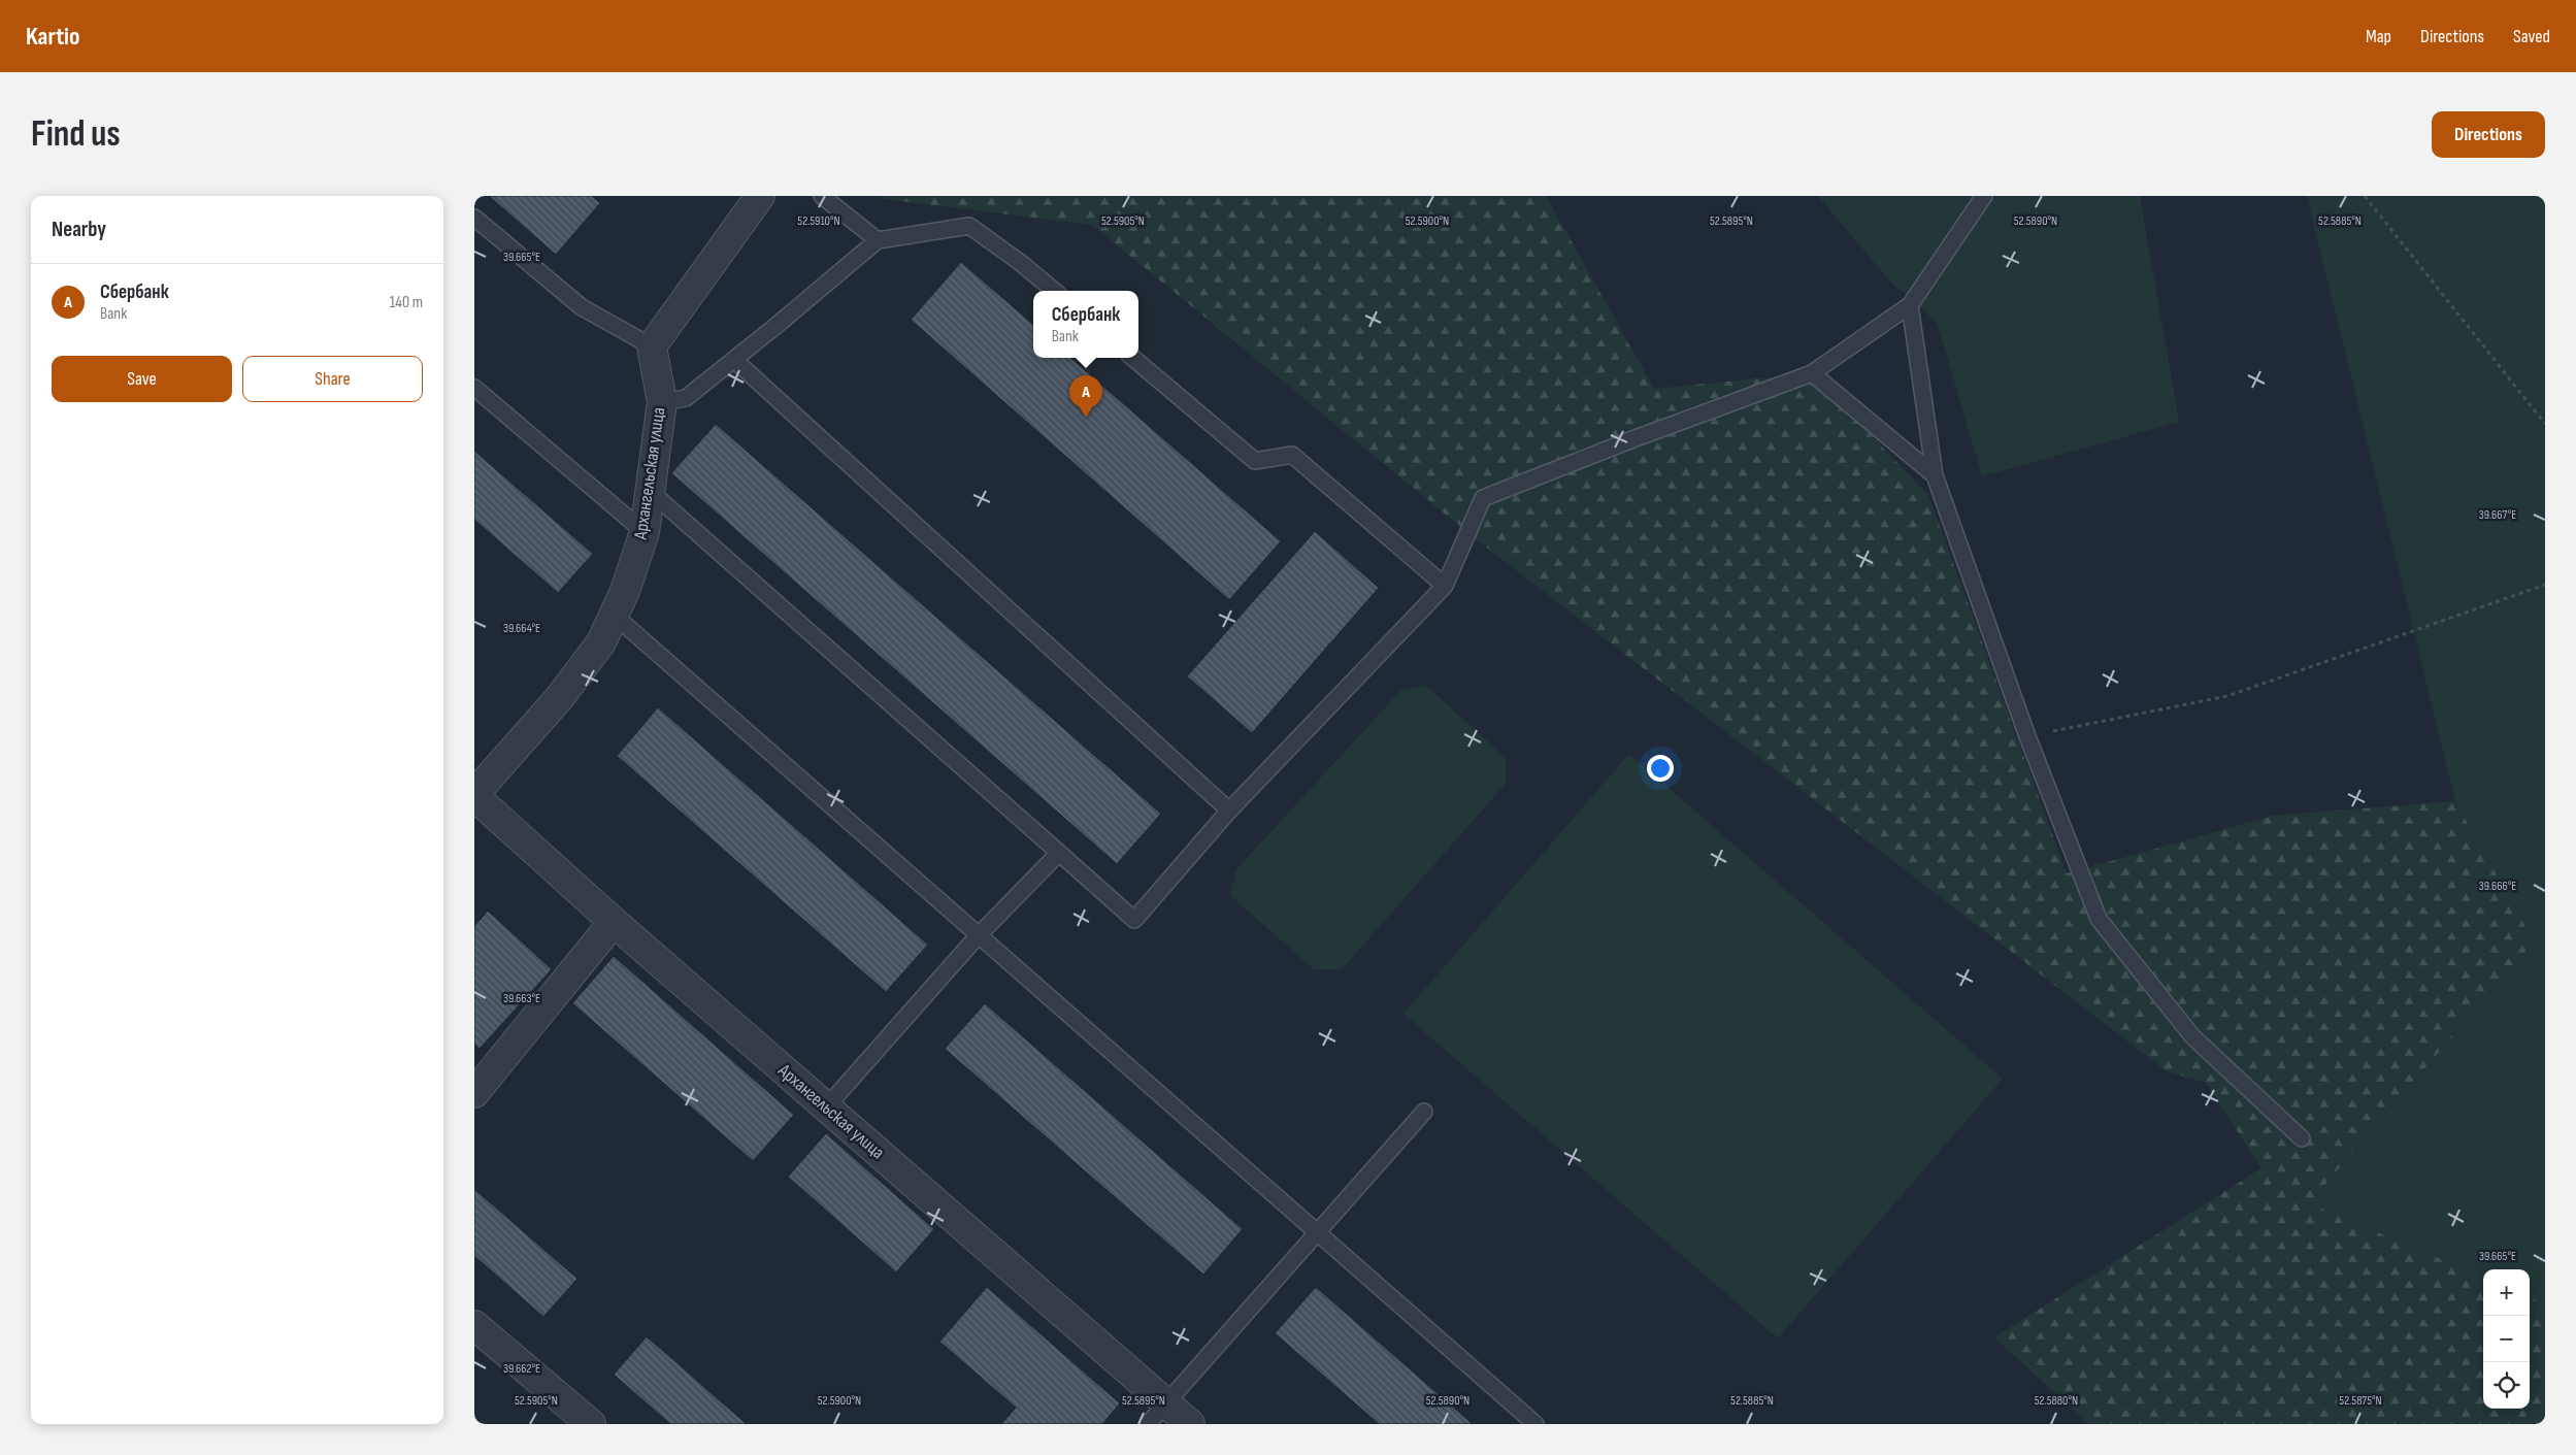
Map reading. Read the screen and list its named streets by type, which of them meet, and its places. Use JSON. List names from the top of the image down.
{
  "streets": {
    "street": ["Архангельская улица"]
  },
  "page": {
    "header": "Kartio",
    "nav": ["Map", "Directions", "Saved"],
    "buttons": [
      "Directions",
      ["Save", "Share"]
    ],
    "title": "Find us",
    "heading": "Nearby",
    "list": [
      {
        "mark": "A",
        "name": "Сбербанк",
        "note": "Bank",
        "value": "140 m"
      }
    ],
    "popup": ["Сбербанк", "Bank"],
    "pins": "A",
    "map_buttons": ["+", "−"]
  },
  "coordinates": [
    "52.5910°N",
    "52.5905°N",
    "52.5900°N",
    "52.5895°N",
    "52.5890°N",
    "52.5885°N",
    "39.665°E",
    "39.667°E",
    "39.664°E",
    "39.666°E",
    "39.663°E",
    "39.662°E",
    "52.5880°N",
    "52.5875°N"
  ]
}
